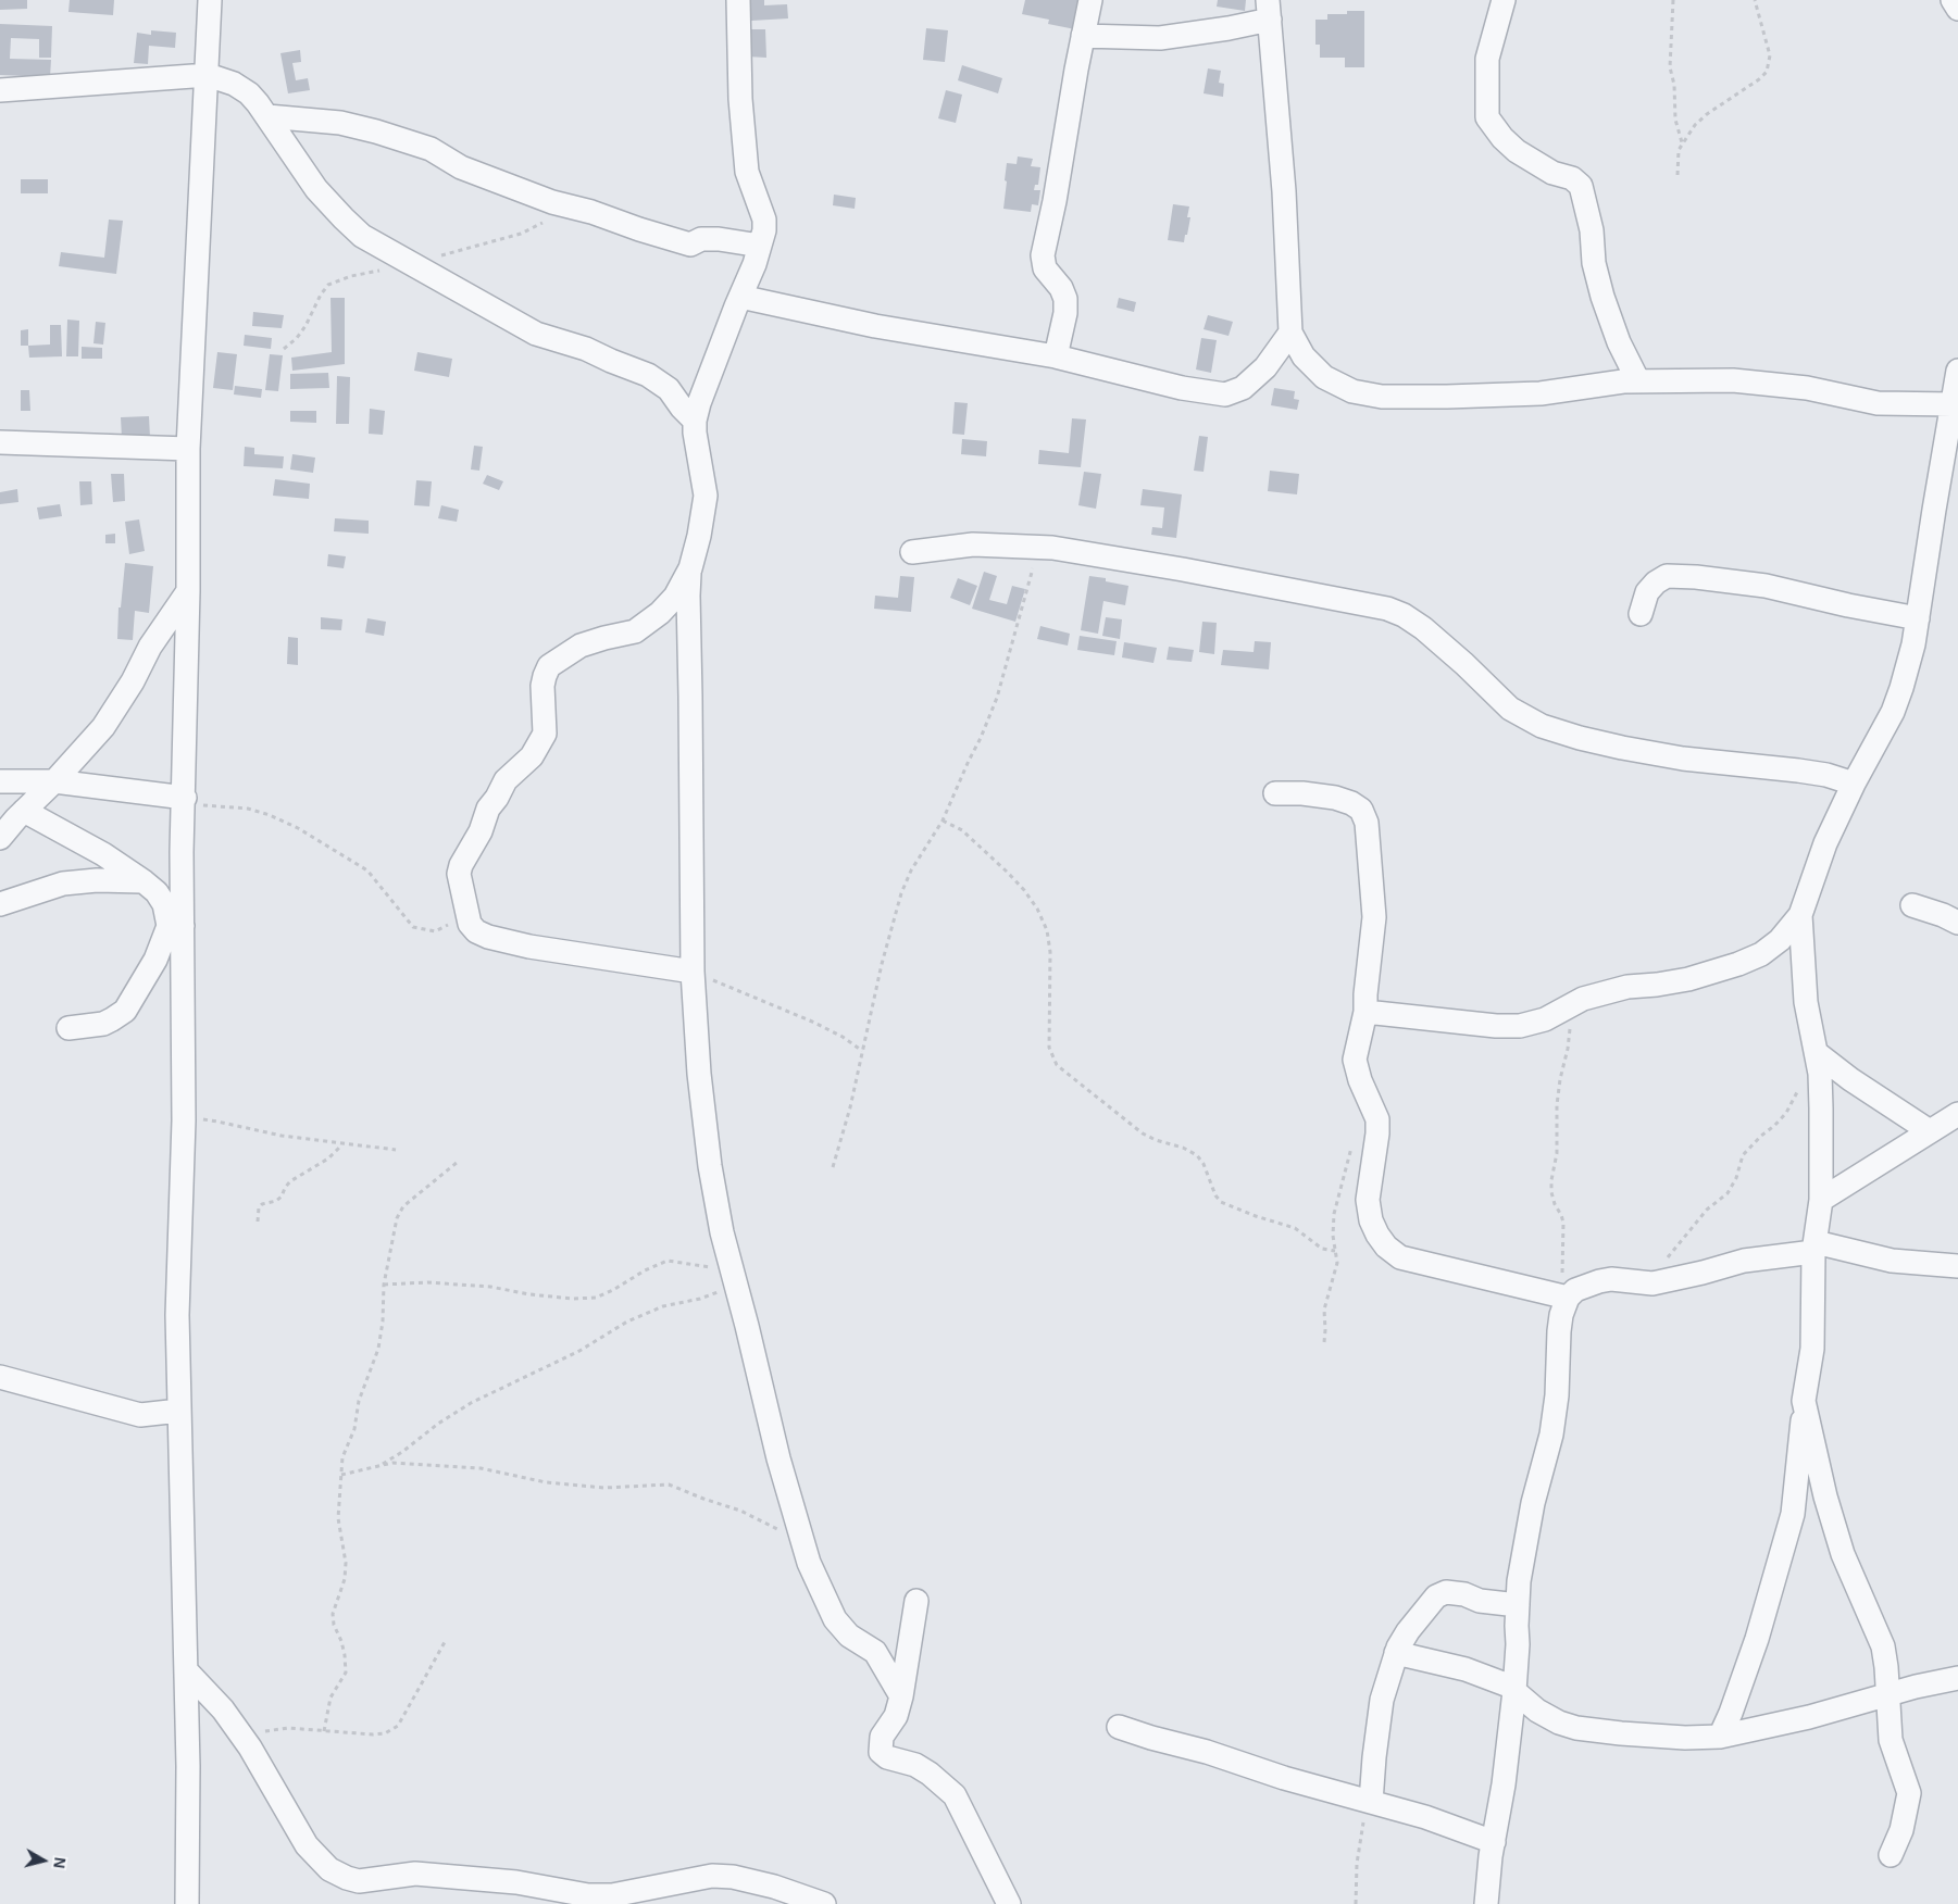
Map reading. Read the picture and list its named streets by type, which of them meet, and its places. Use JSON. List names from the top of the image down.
{
  "north": "right"
}
